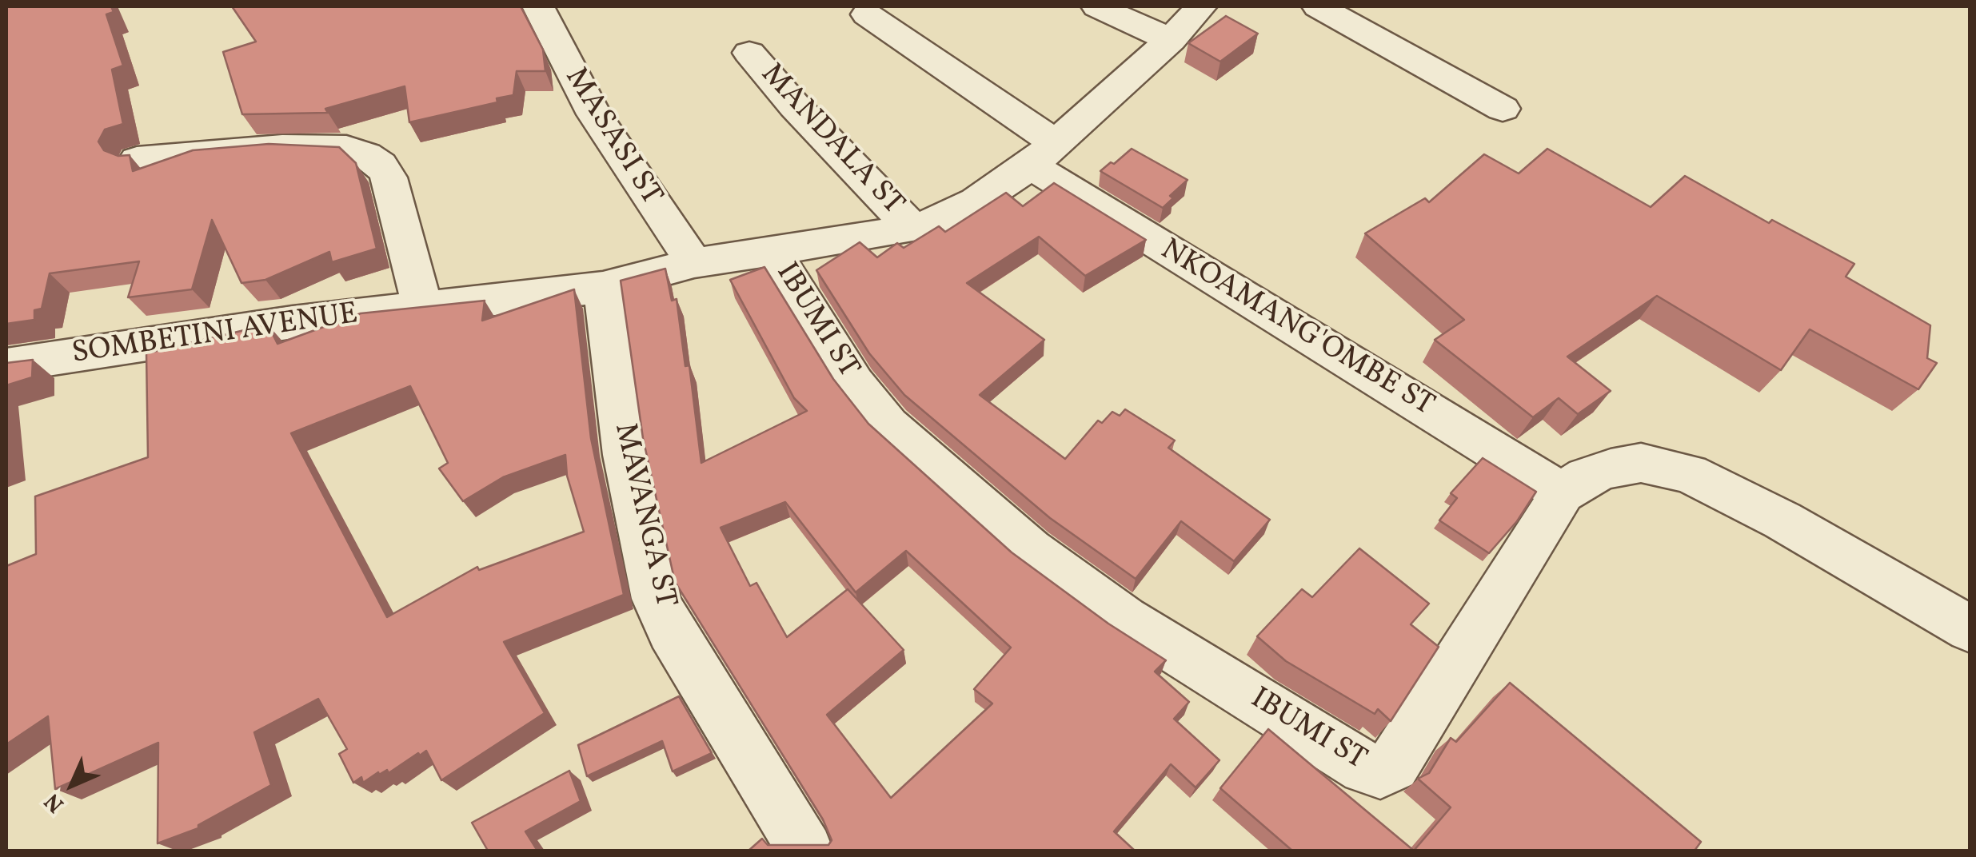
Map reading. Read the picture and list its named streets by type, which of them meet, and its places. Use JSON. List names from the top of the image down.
{
  "streets": {
    "street": [
      "MASASI ST",
      "MANDALA ST",
      "IBUMI ST",
      "NKOAMANG'OMBE ST",
      "SOMBETINI AVENUE",
      "MAVANGA ST"
    ]
  },
  "crossings": [
    ["MASASI ST", "SOMBETINI AVENUE"],
    ["MANDALA ST", "SOMBETINI AVENUE"],
    ["IBUMI ST", "NKOAMANG'OMBE ST"],
    ["IBUMI ST", "SOMBETINI AVENUE"],
    ["NKOAMANG'OMBE ST", "SOMBETINI AVENUE"],
    ["SOMBETINI AVENUE", "MAVANGA ST"]
  ],
  "north": "bottom left"
}
